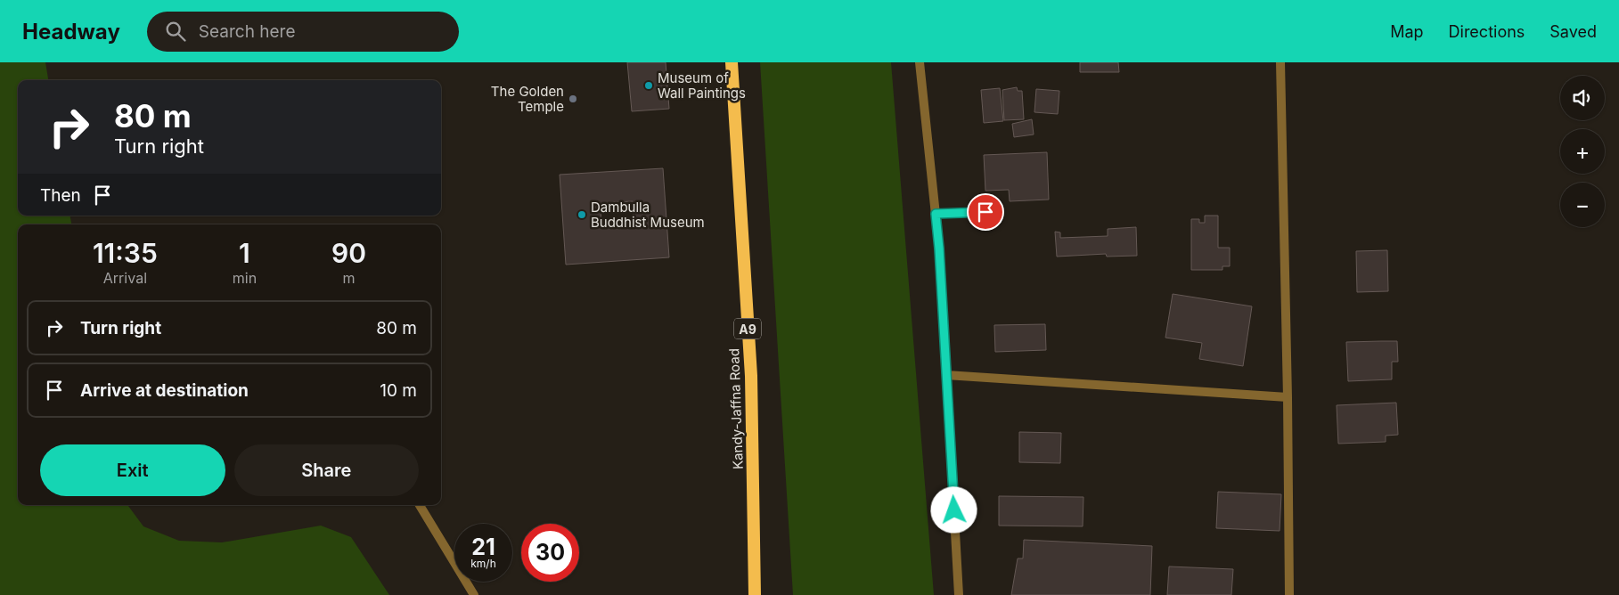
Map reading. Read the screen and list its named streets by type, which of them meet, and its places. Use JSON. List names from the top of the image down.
{
  "streets": {
    "highway": ["A9", "Kandy-Jaffna Road"]
  },
  "places": ["Museum of Wall Paintings", "The Golden Temple", "Dambulla Buddhist Museum"],
  "page": {
    "header": "Headway",
    "search": "Search here",
    "nav": ["Map", "Directions", "Saved"],
    "map_buttons": ["+", "−"],
    "turn": ["80 m", "Turn right"],
    "then": "Then",
    "eta": [
      "11:35",
      "Arrival",
      "1",
      "min",
      "90",
      "m"
    ],
    "list": [
      {
        "name": "Turn right",
        "value": "80 m"
      },
      {
        "name": "Arrive at destination",
        "value": "10 m"
      }
    ],
    "buttons": ["Exit", "Share"],
    "speed": "21 km/h",
    "limit": "30"
  }
}
